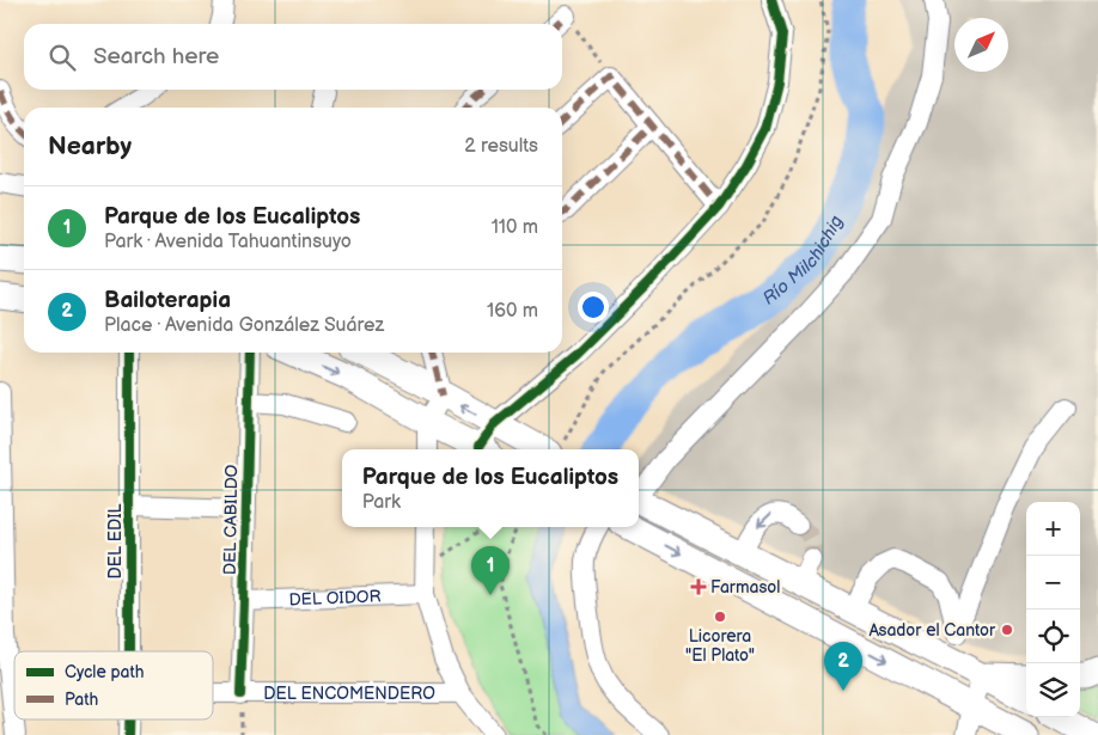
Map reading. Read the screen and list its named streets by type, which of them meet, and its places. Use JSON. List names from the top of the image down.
{
  "streets": {
    "street": [
      "DEL CABILDO",
      "DEL EDIL",
      "DEL OIDOR",
      "DEL ENCOMENDERO"
    ]
  },
  "crossings": [
    ["DEL CABILDO", "DEL OIDOR"],
    ["DEL CABILDO", "DEL ENCOMENDERO"]
  ],
  "water": ["Río Milchichig"],
  "places": {
    "health": ["Farmasol"],
    "other": ["Licorera \"El Plato\"", "Asador el Cantor"]
  },
  "legend": ["Cycle path", "Path"],
  "north": "top right",
  "page": {
    "search": "Search here",
    "heading": ["Nearby", "2 results"],
    "list": [
      {
        "mark": "1",
        "name": "Parque de los Eucaliptos",
        "note": "Park · Avenida Tahuantinsuyo",
        "value": "110 m"
      },
      {
        "mark": "2",
        "name": "Bailoterapia",
        "note": "Place · Avenida González Suárez",
        "value": "160 m"
      }
    ],
    "popup": ["Parque de los Eucaliptos", "Park"],
    "map_buttons": ["+", "−"],
    "pins": ["1", "2"]
  }
}
